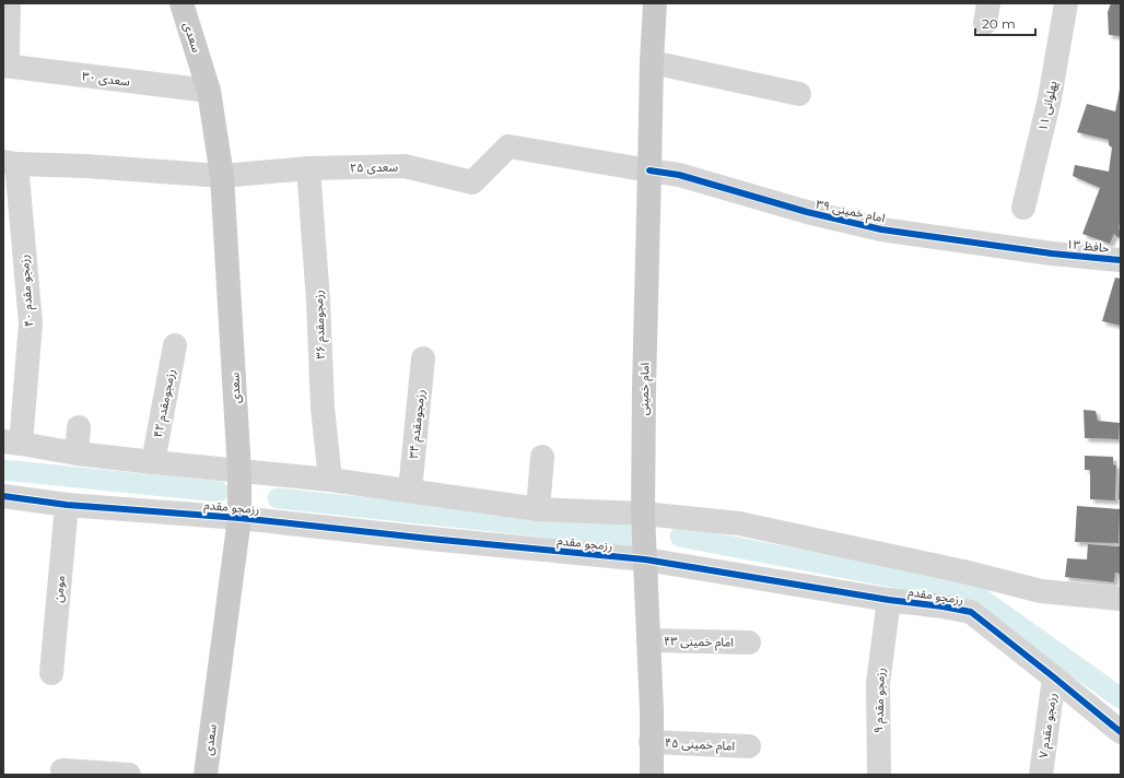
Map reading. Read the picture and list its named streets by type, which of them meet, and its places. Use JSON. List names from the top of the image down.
{
  "streets": {
    "main road": ["سعدی", "امام خمینی"],
    "street": [
      "سعدی ۳۰",
      "پهلوانی ۱۱",
      "سعدی ۲۵",
      "امام خمینی ۳۹",
      "حافظ ۱۳",
      "رزمجو مقدم ۴۰",
      "رزمجومقدم ۳۶",
      "رزمجومقدم ۴۲",
      "رزمجومقدم ۳۴",
      "رزمجو مقدم",
      "مومن",
      "امام خمینی ۴۳",
      "رزمجو مقدم ۹",
      "رزمجو مقدم ۷",
      "امام خمینی ۴۵"
    ]
  },
  "crossings": [
    ["سعدی", "سعدی ۳۰"],
    ["سعدی", "سعدی ۲۵"],
    ["سعدی", "رزمجو مقدم"],
    ["سعدی ۲۵", "امام خمینی ۳۹"],
    ["سعدی ۲۵", "رزمجو مقدم ۴۰"],
    ["سعدی ۲۵", "رزمجومقدم ۳۶"],
    ["امام خمینی ۳۹", "حافظ ۱۳"],
    ["امام خمینی ۳۹", "امام خمینی"],
    ["امام خمینی", "رزمجو مقدم"],
    ["امام خمینی", "امام خمینی ۴۳"],
    ["امام خمینی", "امام خمینی ۴۵"],
    ["رزمجو مقدم", "مومن"],
    ["رزمجو مقدم", "رزمجو مقدم ۹"],
    ["رزمجو مقدم", "رزمجو مقدم ۷"]
  ],
  "scale_bar": "20 m"
}
